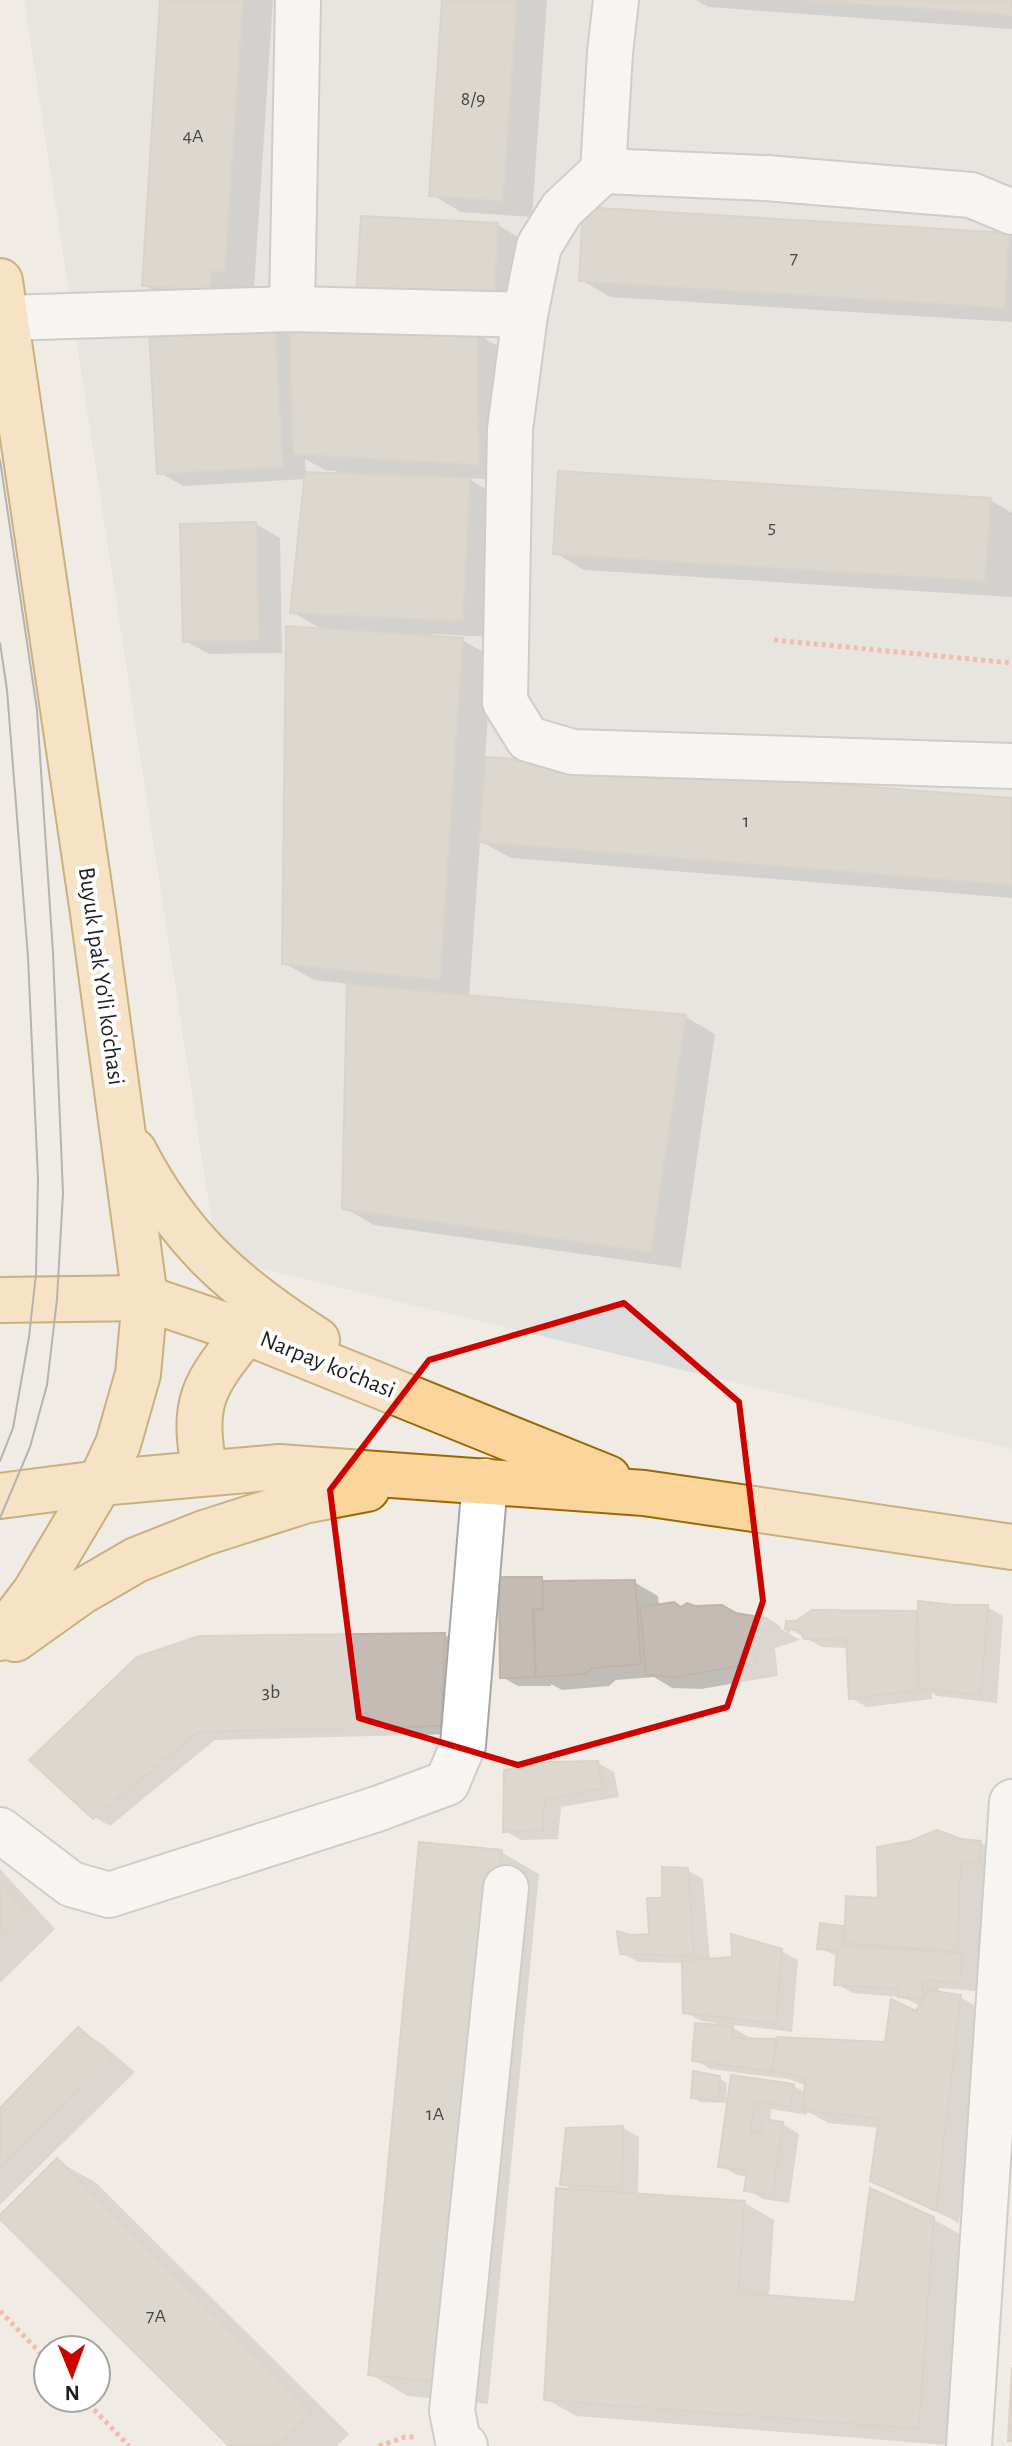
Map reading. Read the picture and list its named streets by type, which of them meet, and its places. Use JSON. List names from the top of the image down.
{
  "streets": {
    "main road": ["Buyuk Ipak Yo'li ko'chasi", "Narpay ko'chasi"]
  },
  "crossings": [
    ["Buyuk Ipak Yo'li ko'chasi", "Narpay ko'chasi"]
  ],
  "house_numbers": [
    "8/9",
    "4A",
    "7",
    "5",
    "1",
    "3b",
    "1A",
    "7A"
  ],
  "north": "bottom"
}
